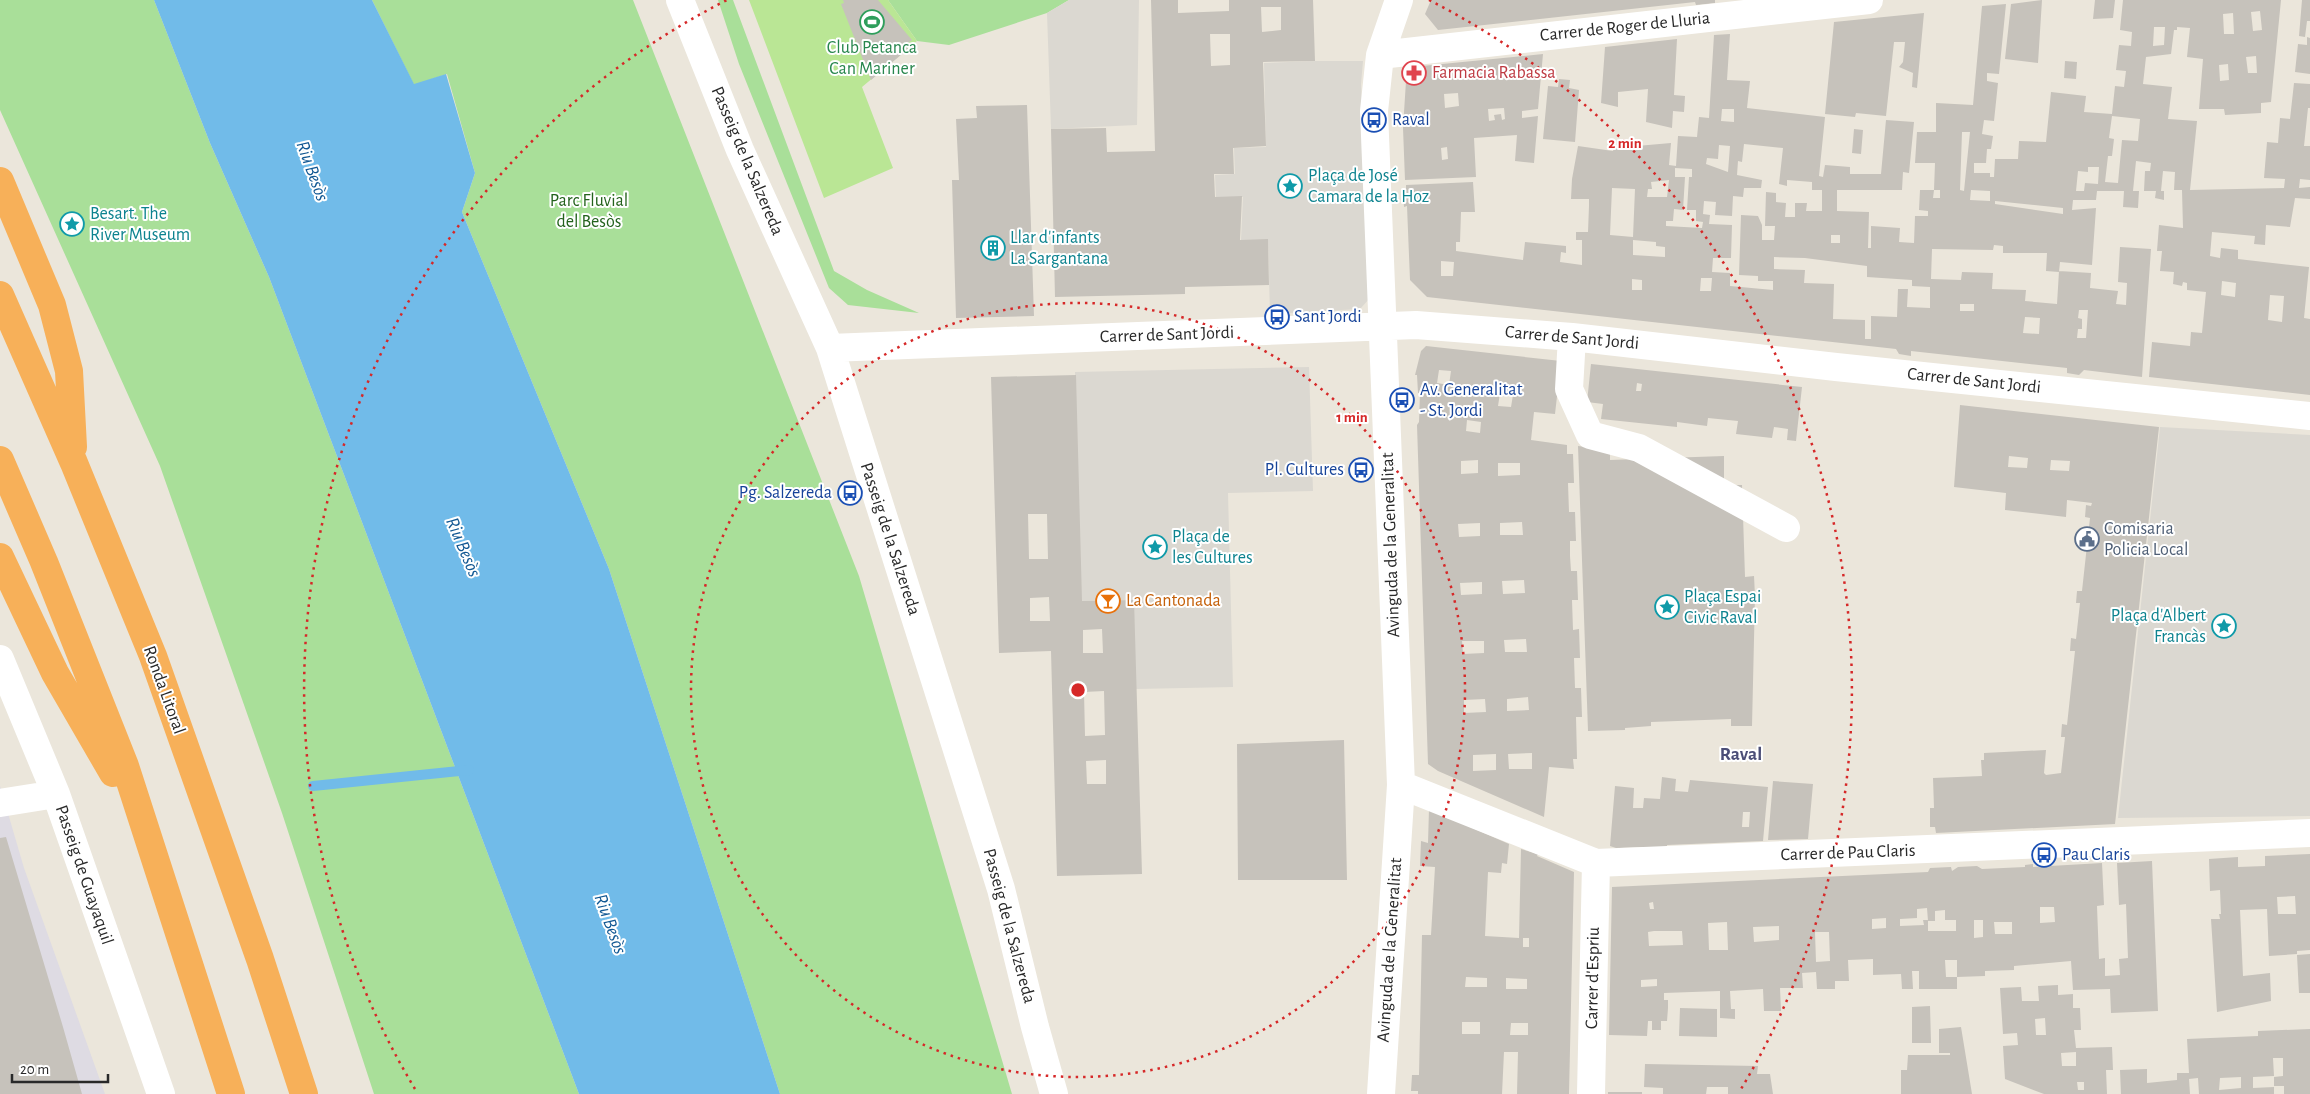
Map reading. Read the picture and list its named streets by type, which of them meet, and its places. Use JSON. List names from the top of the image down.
{
  "streets": {
    "highway": ["Ronda Litoral"],
    "street": [
      "Carrer de Roger de Lluria",
      "Passeig de la Salzereda",
      "Carrer de Sant Jordi",
      "Avinguda de la Generalitat",
      "Carrer de Pau Claris",
      "Passeig de Guayaquil",
      "Carrer d'Espriu"
    ]
  },
  "crossings": [
    ["Carrer de Roger de Lluria", "Avinguda de la Generalitat"],
    ["Passeig de la Salzereda", "Carrer de Sant Jordi"],
    ["Carrer de Sant Jordi", "Avinguda de la Generalitat"],
    ["Avinguda de la Generalitat", "Carrer de Pau Claris"],
    ["Carrer de Pau Claris", "Carrer d'Espriu"]
  ],
  "districts": ["Raval"],
  "water": ["Riu Besòs"],
  "parks": ["Parc Fluvial del Besòs"],
  "places": {
    "sports": ["Club Petanca Can Mariner"],
    "pharmacy": ["Farmacia Rabassa"],
    "bus stop": [
      "Raval",
      "Sant Jordi",
      "Av. Generalitat - St. Jordi",
      "Pl. Cultures",
      "Pg. Salzereda",
      "Pau Claris"
    ],
    "place": [
      "Plaça de José Camara de la Hoz",
      "Besart. The River Museum",
      "Plaça de les Cultures",
      "Plaça Espai Civic Raval",
      "Plaça d'Albert Francàs"
    ],
    "building": ["Llar d'infants La Sargantana"],
    "public building": ["Comisaria Policia Local"],
    "bar": ["La Cantonada"]
  },
  "scale_bar": "20 m",
  "rings": ["2 min", "1 min"]
}
